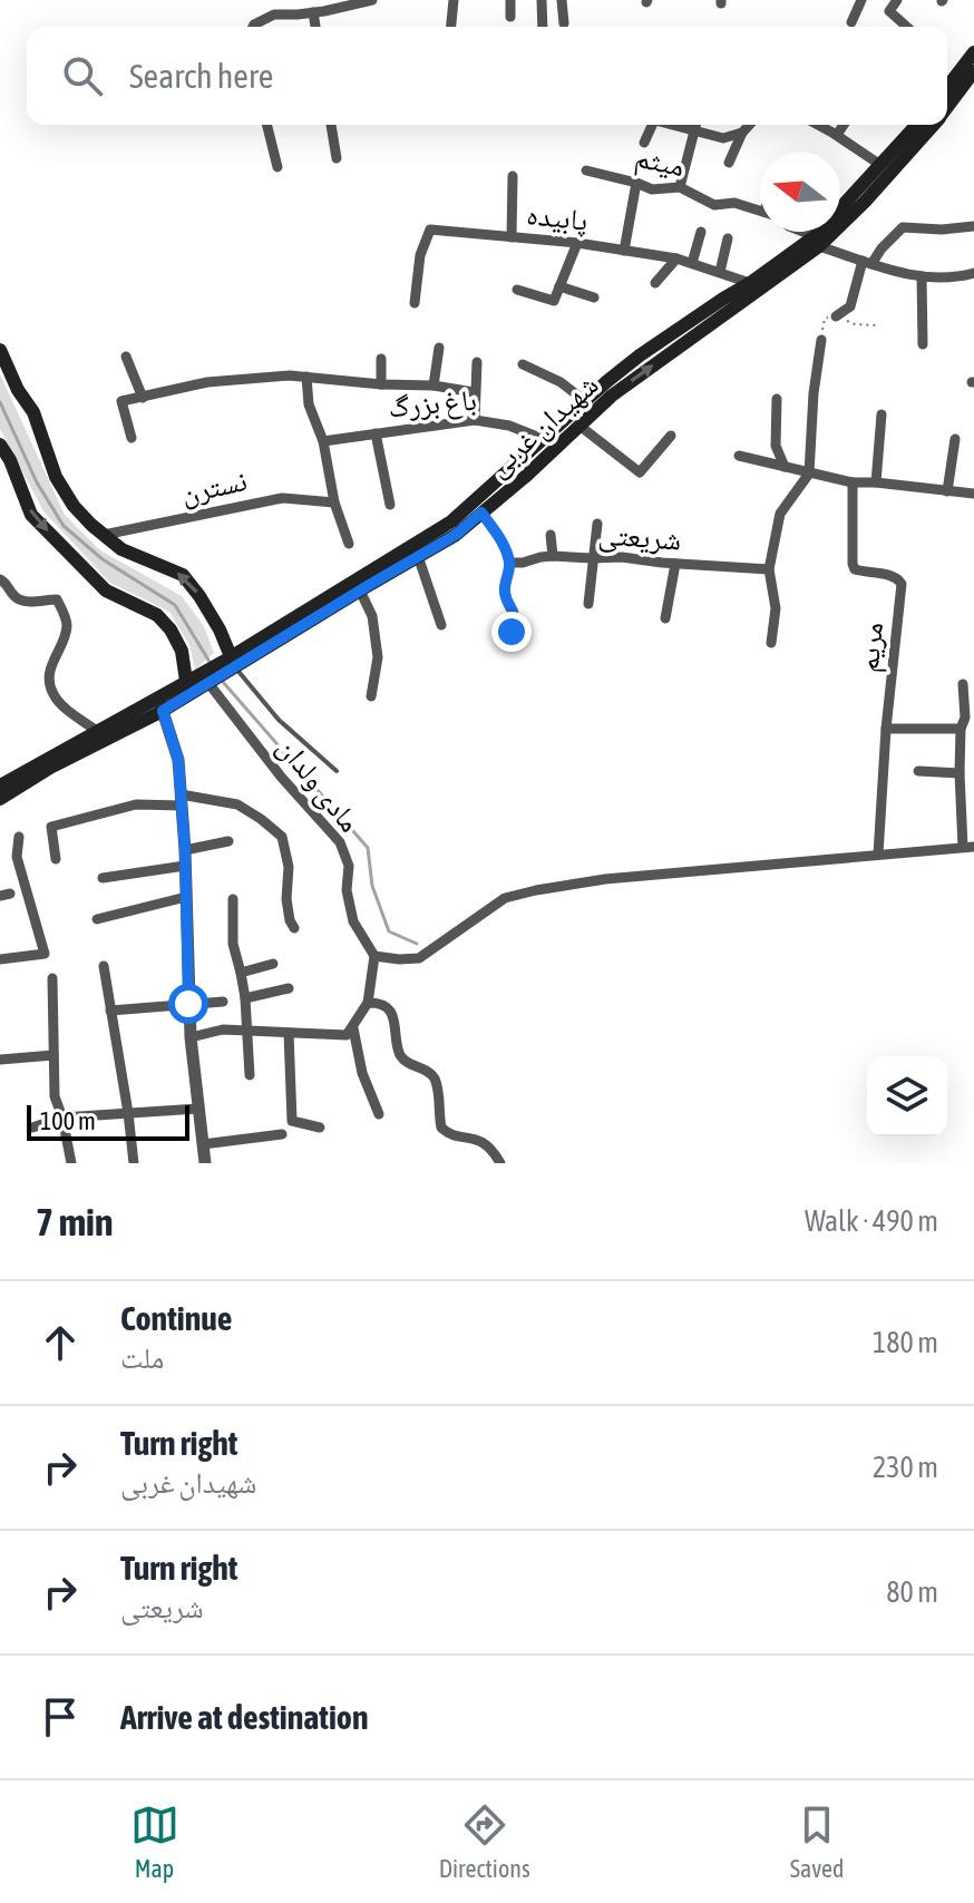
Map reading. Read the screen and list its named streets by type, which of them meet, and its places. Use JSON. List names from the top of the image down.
{
  "streets": {
    "main road": ["شهیدان غربی"],
    "street": [
      "میثم",
      "پابیده",
      "باغ بزرگ",
      "نسترن",
      "شریعتی",
      "مریم",
      "مادی ولدان"
    ]
  },
  "crossings": [
    ["پابیده", "شهیدان غربی"],
    ["باغ بزرگ", "شهیدان غربی"],
    ["شهیدان غربی", "مادی ولدان"]
  ],
  "scale_bar": "100 m",
  "north": "left",
  "page": {
    "search": "Search here",
    "scale": "100 m",
    "heading": ["7 min", "Walk · 490 m"],
    "list": [
      ["Continue", "ملت", "180 m"],
      ["Turn right", "شهیدان غربی", "230 m"],
      ["Turn right", "شریعتی", "80 m"],
      "Arrive at destination"
    ],
    "nav": ["Map", "Directions", "Saved"]
  }
}
